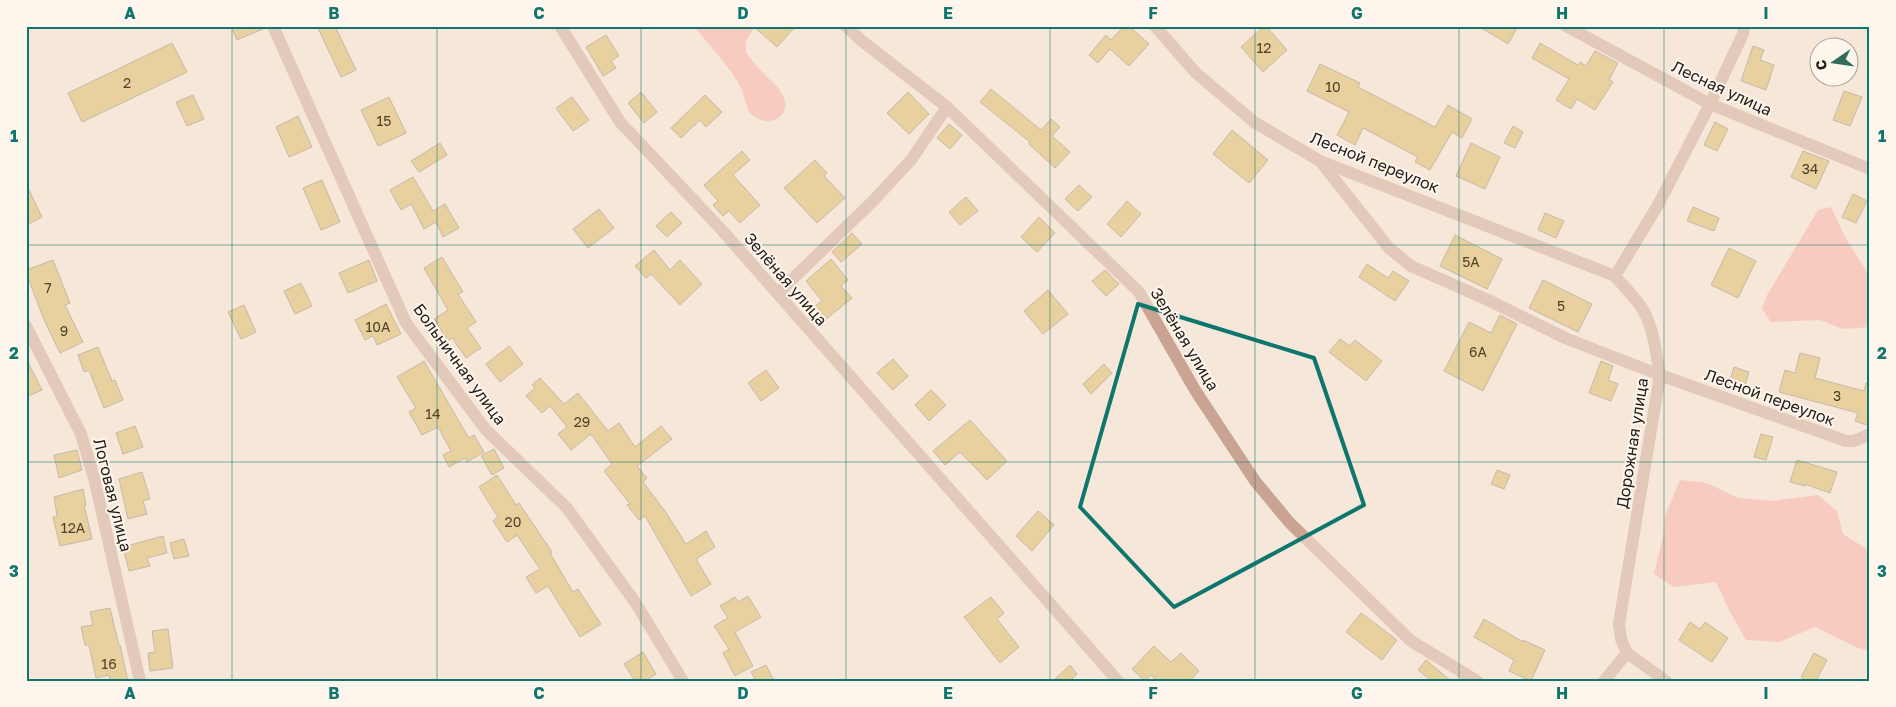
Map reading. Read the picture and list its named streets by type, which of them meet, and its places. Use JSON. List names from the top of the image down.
{
  "streets": {
    "street": [
      "Лесная улица",
      "Лесной переулок",
      "Зелёная улица",
      "Больничная улица",
      "Дорожная улица",
      "Логовая улица"
    ]
  },
  "crossings": [
    ["Лесной переулок", "Дорожная улица"]
  ],
  "house_numbers": [
    "12",
    "2",
    "10",
    "15",
    "34",
    "5А",
    "7",
    "5",
    "10А",
    "9",
    "6А",
    "3",
    "14",
    "29",
    "20",
    "12А",
    "16"
  ],
  "north": "left",
  "grid": {
    "columns": [
      "A",
      "B",
      "C",
      "D",
      "E",
      "F",
      "G",
      "H",
      "I"
    ],
    "rows": ["1", "2", "3"]
  }
}
